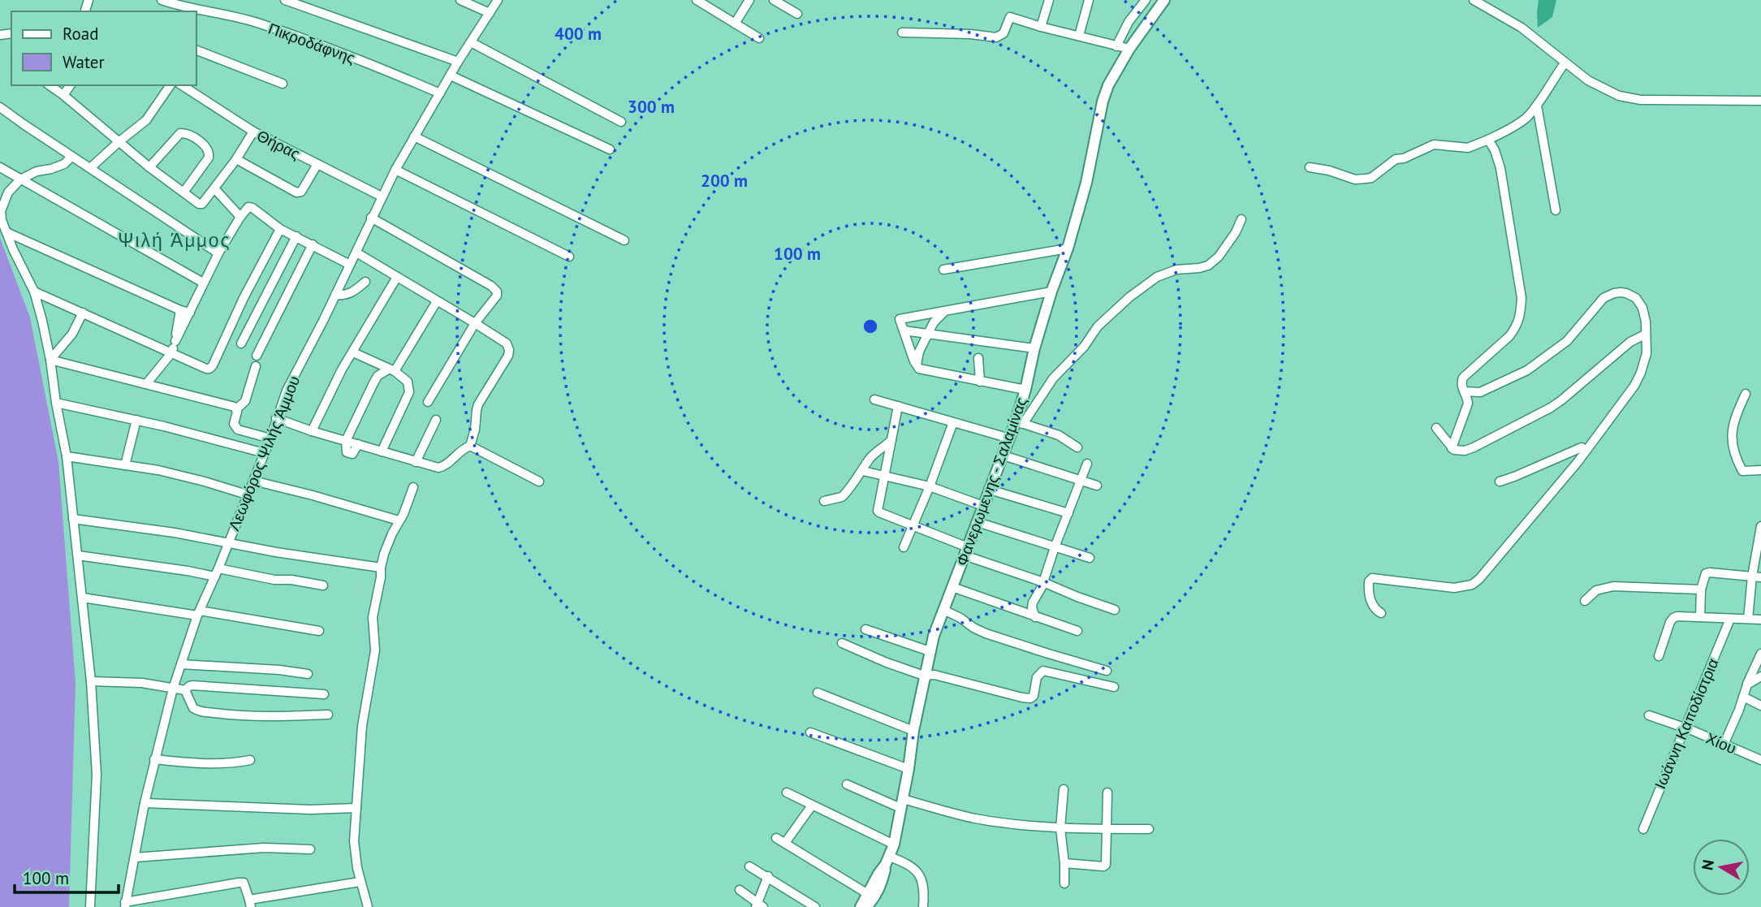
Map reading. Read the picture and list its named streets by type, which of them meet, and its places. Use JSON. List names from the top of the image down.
{
  "streets": {
    "main road": ["Φανερωμενης - Σαλαμίνας"],
    "street": [
      "Πικροδάφνης",
      "Θήρας",
      "Λεωφόρος Ψιλής Άμμου",
      "Ιωάννη Καποδίστρια",
      "Χίου"
    ]
  },
  "crossings": [
    ["Πικροδάφνης", "Λεωφόρος Ψιλής Άμμου"],
    ["Θήρας", "Λεωφόρος Ψιλής Άμμου"],
    ["Ιωάννη Καποδίστρια", "Χίου"]
  ],
  "districts": ["Ψιλή Άμμος"],
  "legend": ["Road", "Water"],
  "scale_bar": "100 m",
  "north": "left",
  "rings": [
    "400 m",
    "300 m",
    "200 m",
    "100 m"
  ]
}
